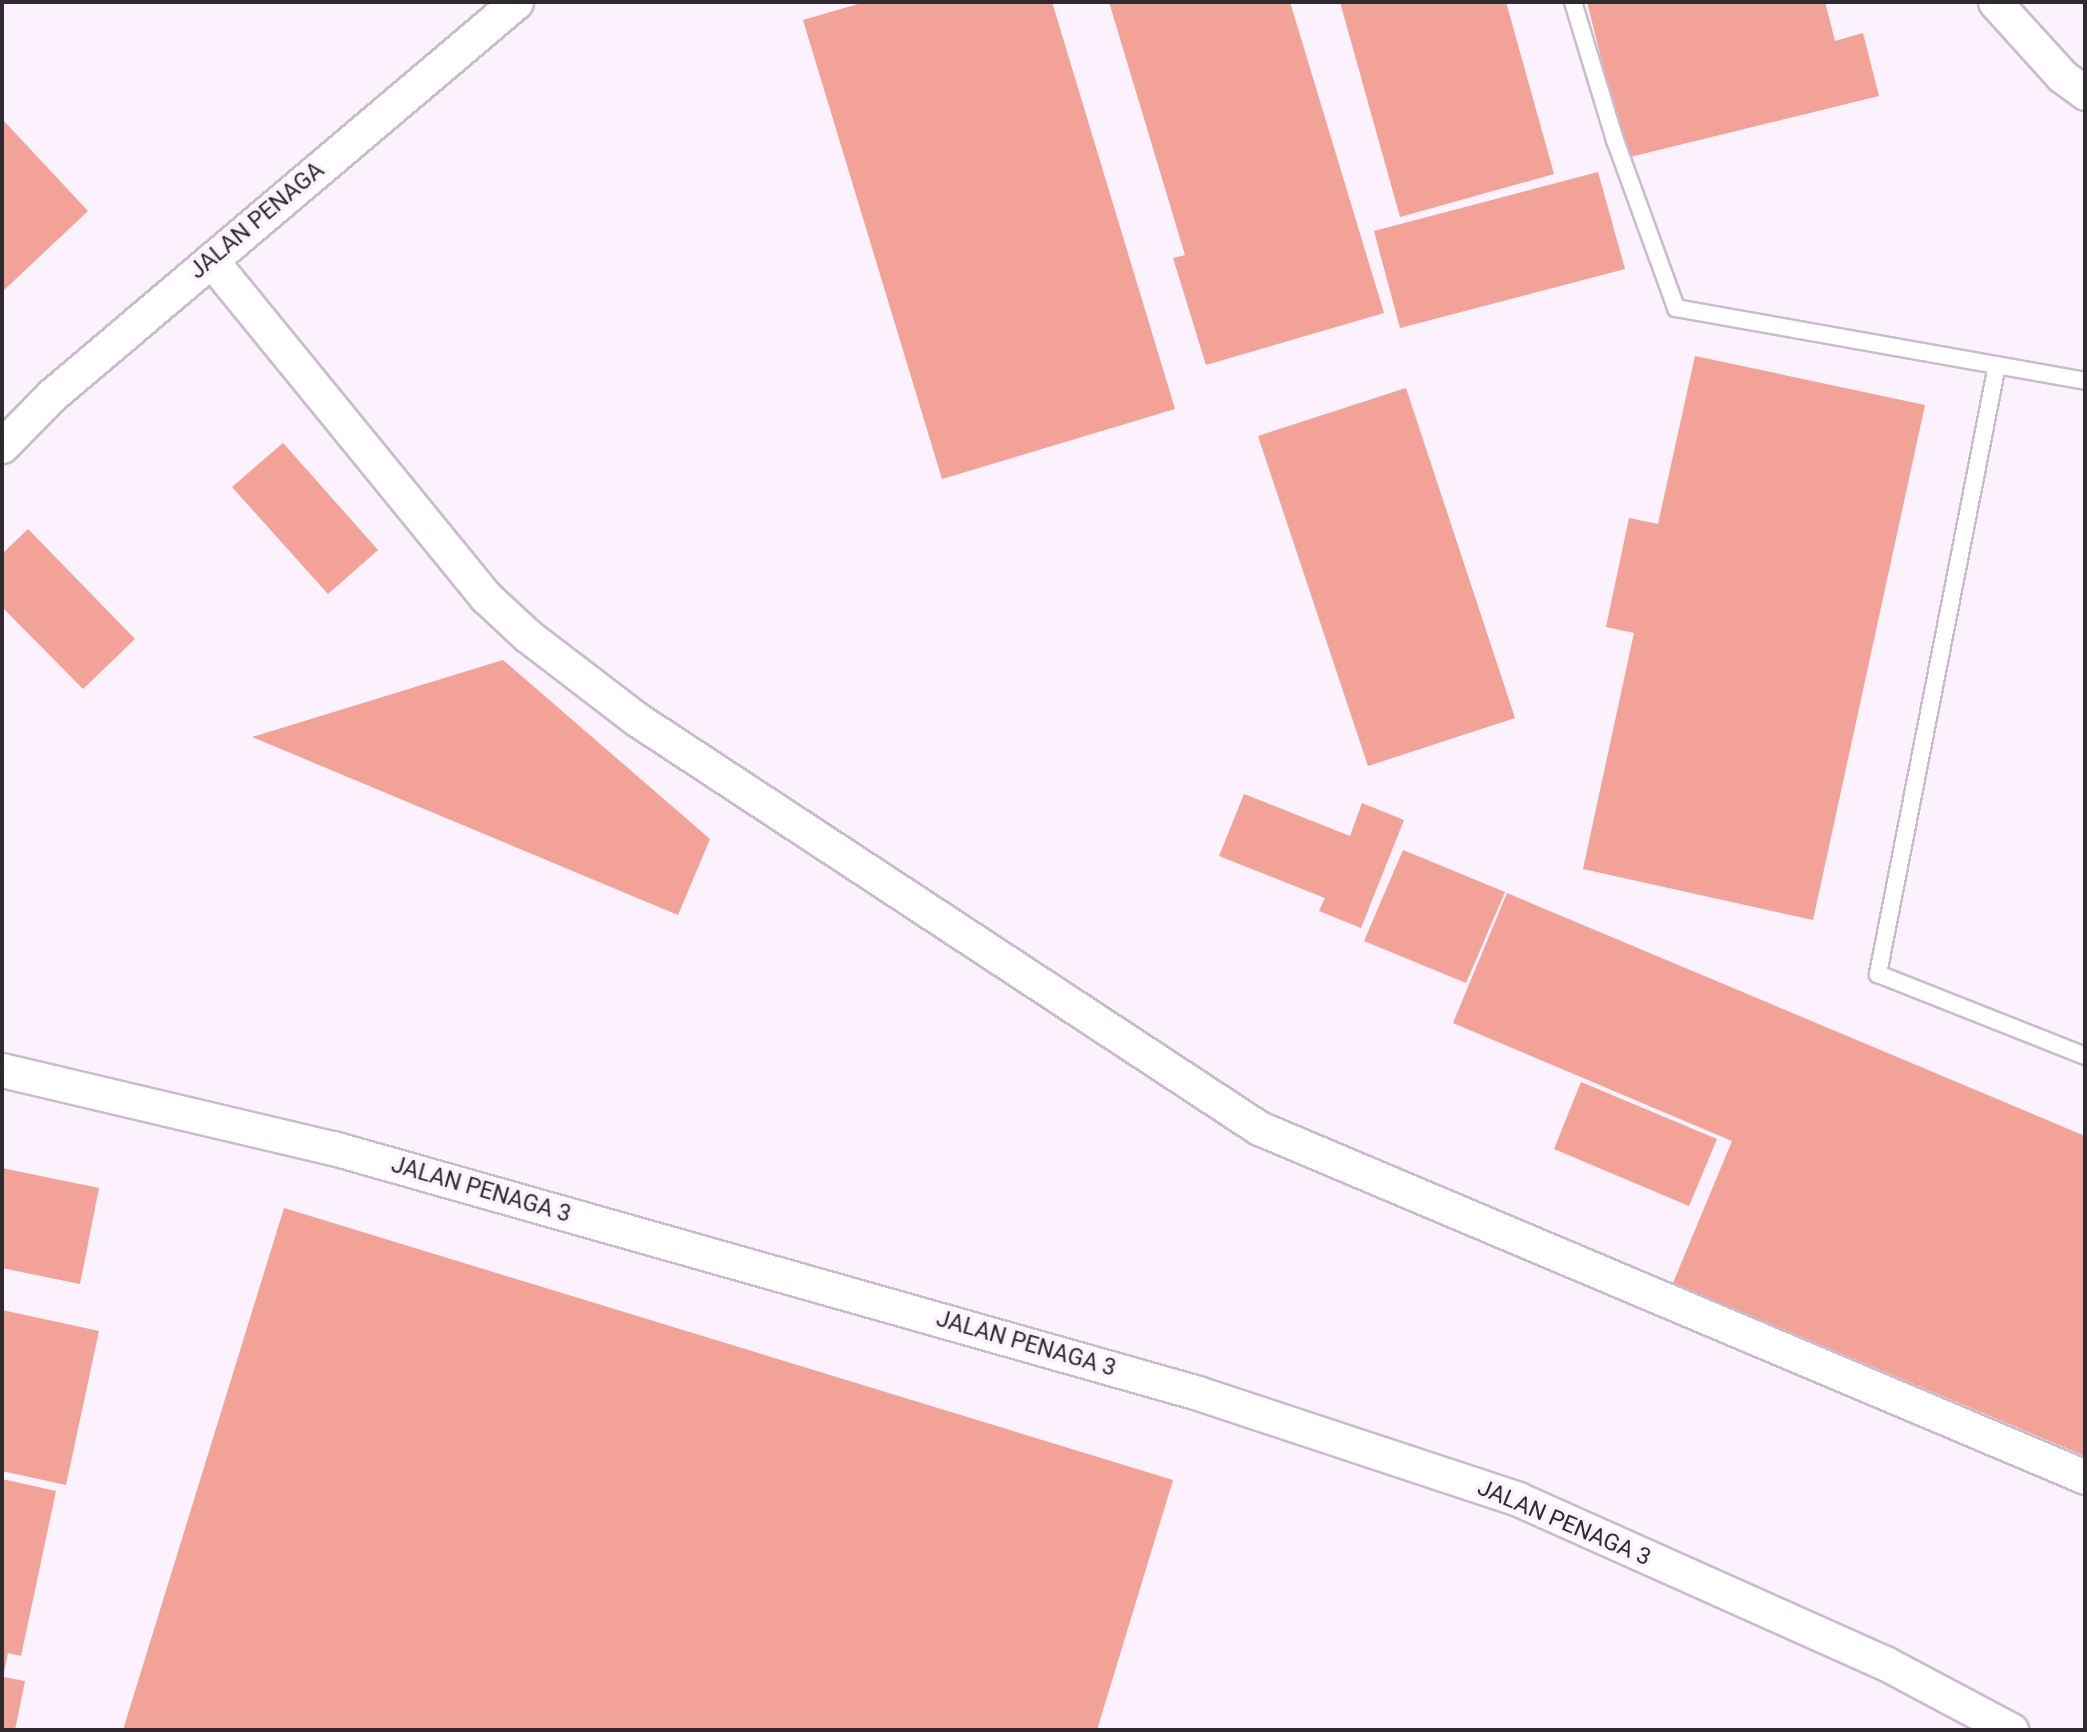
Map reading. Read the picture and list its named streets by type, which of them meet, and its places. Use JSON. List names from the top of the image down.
{
  "streets": {
    "street": ["JALAN PENAGA", "JALAN PENAGA 3"]
  }
}
